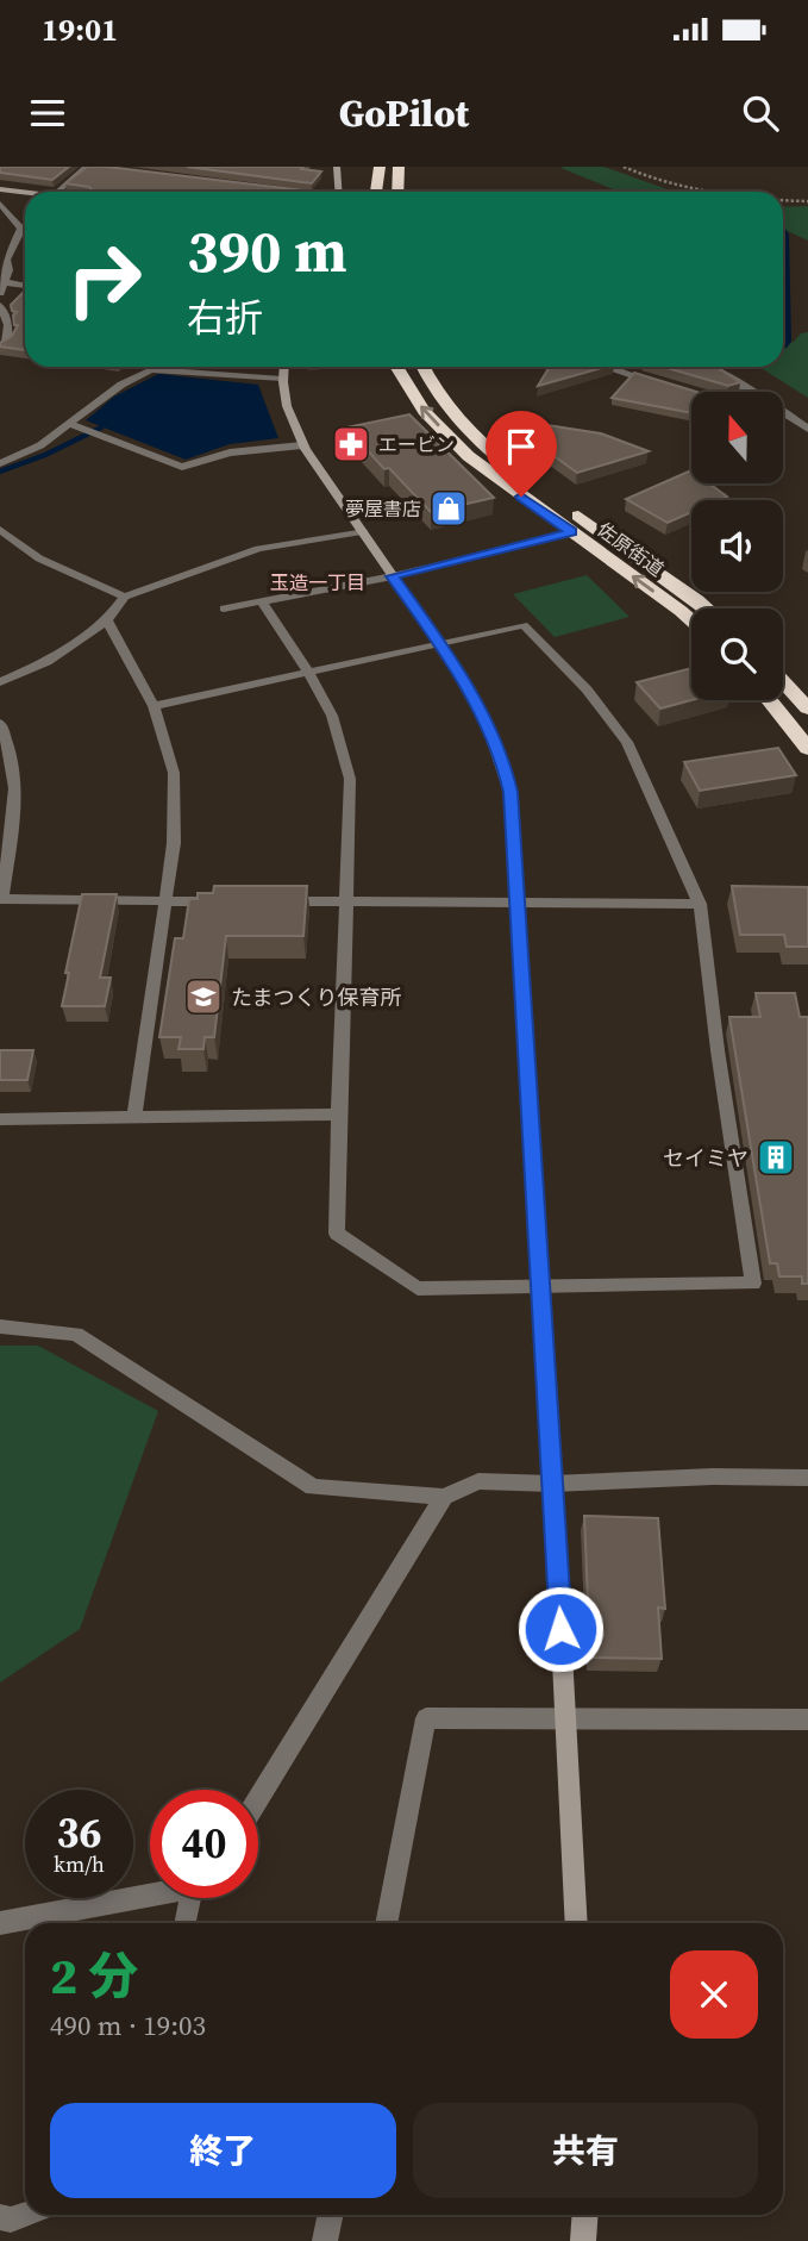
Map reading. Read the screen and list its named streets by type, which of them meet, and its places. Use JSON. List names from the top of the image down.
{
  "streets": {
    "highway": ["佐原街道"]
  },
  "districts": ["玉造一丁目"],
  "places": {
    "pharmacy": ["エービン"],
    "shop": ["夢屋書店"],
    "school or university": ["たまつくり保育所"],
    "building": ["セイミヤ"]
  },
  "north": "top",
  "page": {
    "status": "19:01",
    "header": "GoPilot",
    "turn": ["390 m", "右折"],
    "speed": "36 km/h",
    "limit": "40",
    "heading": ["2 分", "490 m · 19:03"],
    "buttons": ["終了", "共有"]
  }
}
